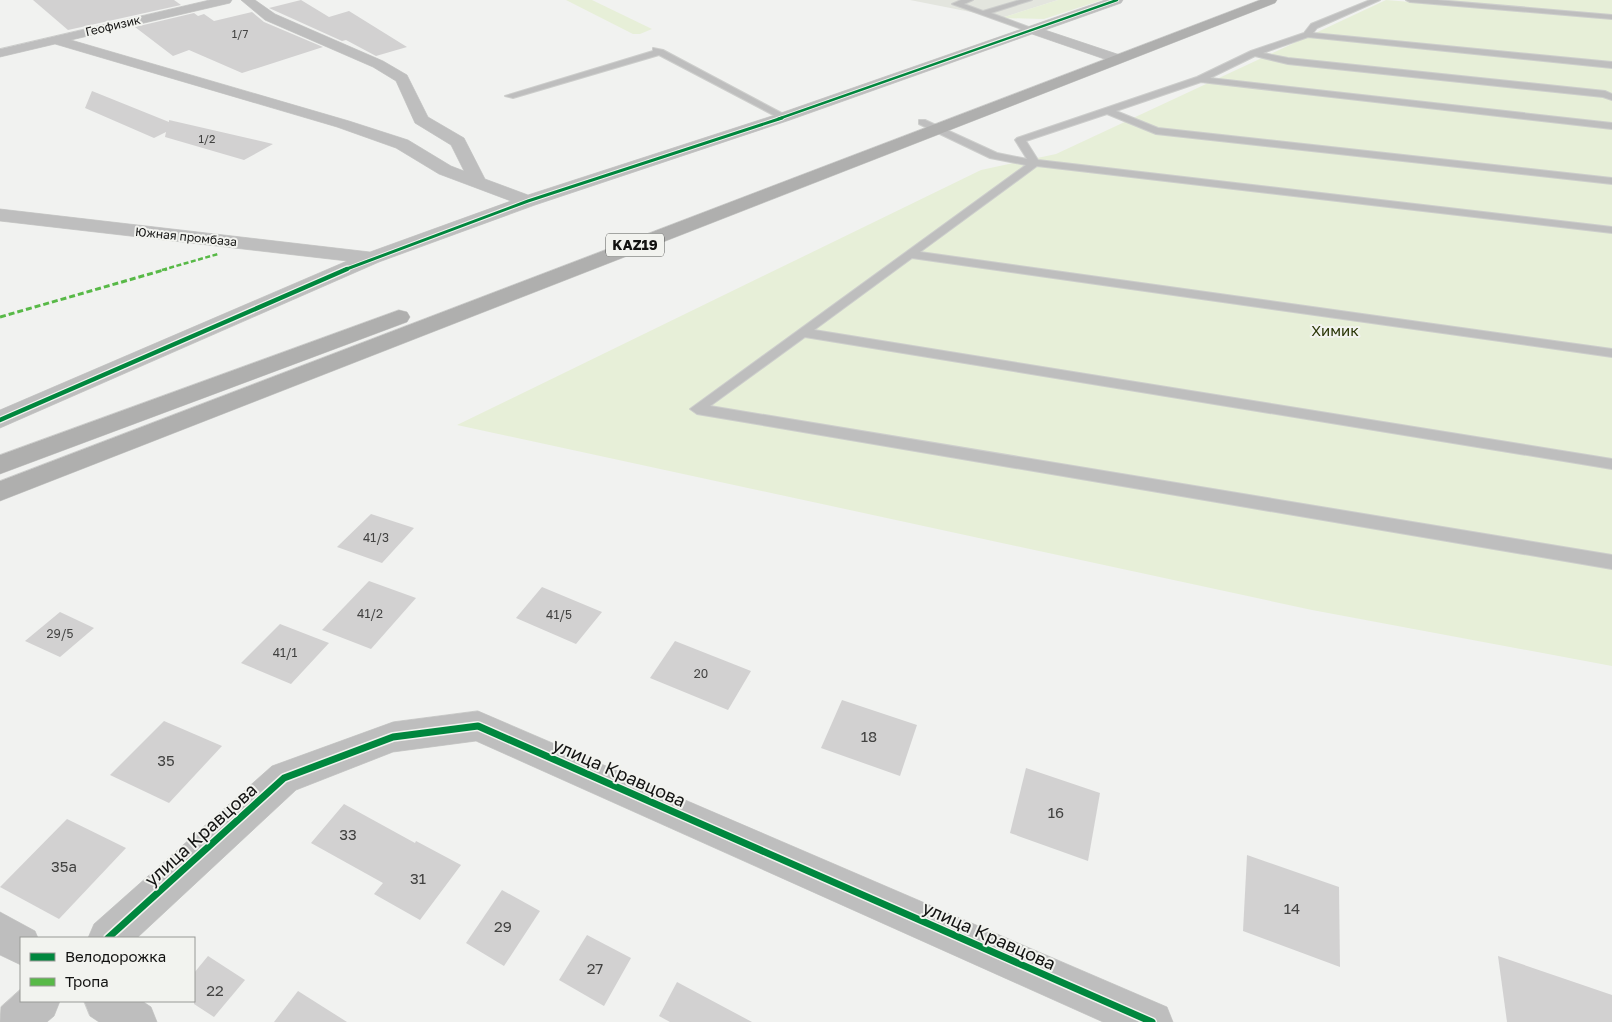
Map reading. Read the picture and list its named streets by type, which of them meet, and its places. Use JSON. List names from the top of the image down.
{
  "streets": {
    "highway": ["KAZ19"],
    "street": ["Геофизик", "Южная промбаза", "улица Кравцова"]
  },
  "parks": ["Химик"],
  "house_numbers": [
    "1/7",
    "1/2",
    "41/3",
    "41/2",
    "41/5",
    "29/5",
    "41/1",
    "20",
    "18",
    "35",
    "16",
    "33",
    "35а",
    "31",
    "14",
    "29",
    "27",
    "22"
  ],
  "legend": ["Велодорожка", "Тропа"]
}
